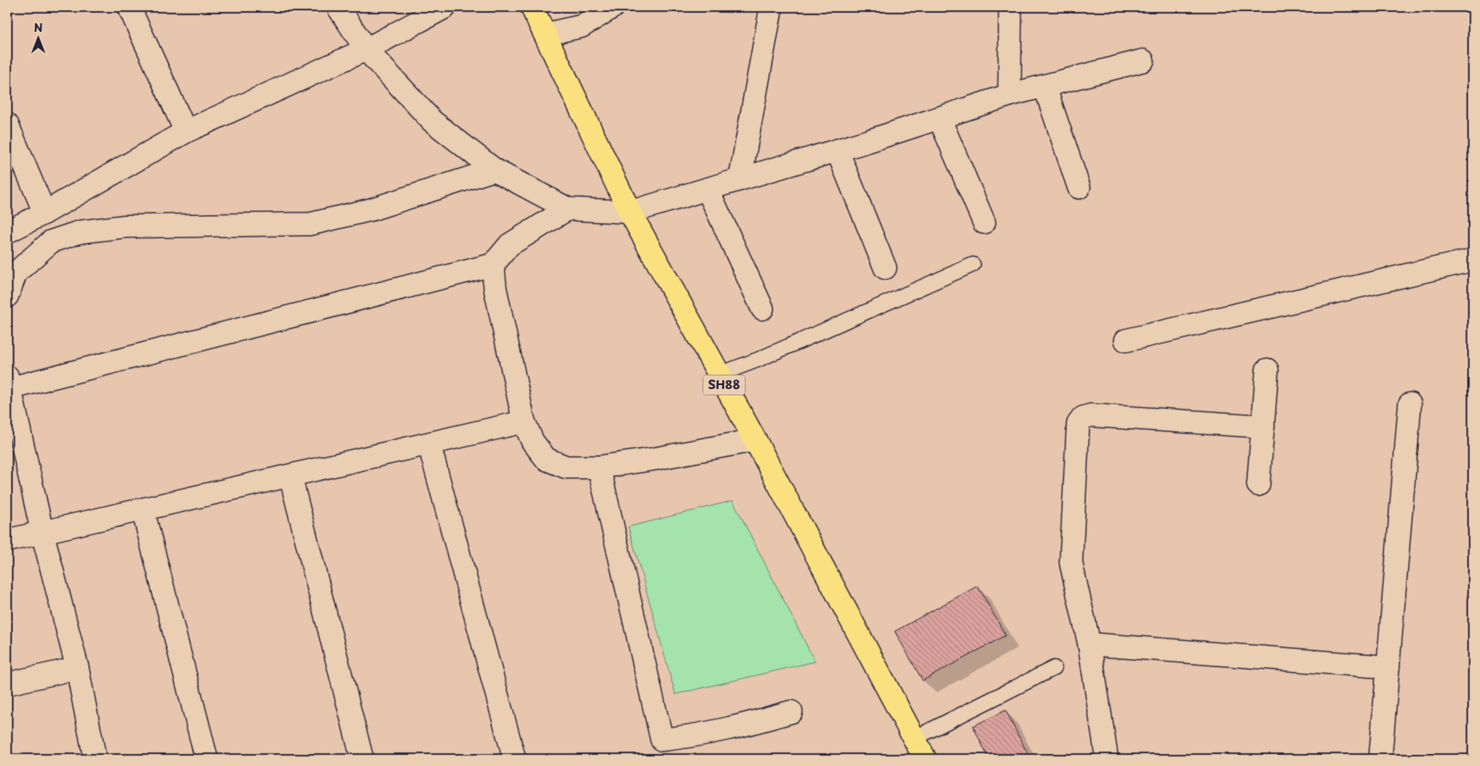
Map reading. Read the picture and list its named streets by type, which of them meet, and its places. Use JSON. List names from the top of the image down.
{
  "streets": {
    "main road": ["SH88"]
  },
  "north": "top"
}
